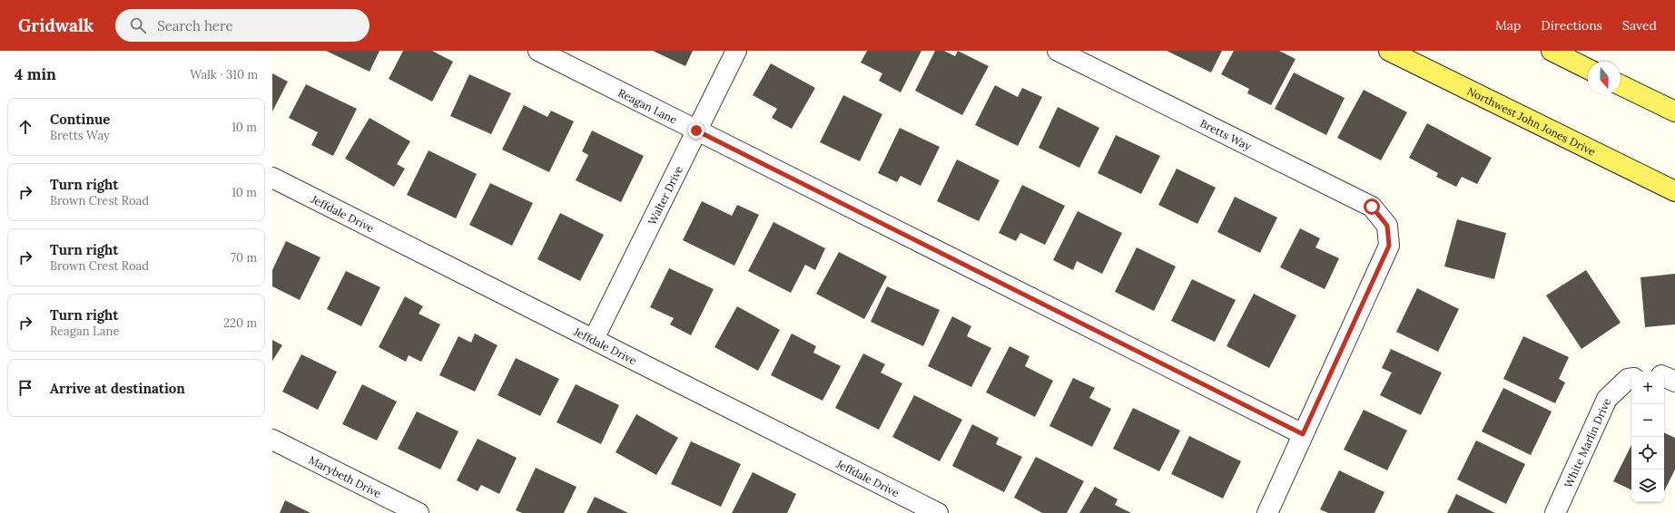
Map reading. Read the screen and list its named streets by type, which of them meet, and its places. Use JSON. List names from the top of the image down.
{
  "streets": {
    "main road": ["Northwest John Jones Drive"],
    "street": [
      "Reagan Lane",
      "Bretts Way",
      "Walter Drive",
      "Jeffdale Drive",
      "White Marlin Drive",
      "Marybeth Drive"
    ]
  },
  "crossings": [
    ["Reagan Lane", "Bretts Way"],
    ["Reagan Lane", "Walter Drive"],
    ["Walter Drive", "Jeffdale Drive"]
  ],
  "north": "bottom",
  "page": {
    "header": "Gridwalk",
    "search": "Search here",
    "nav": ["Map", "Directions", "Saved"],
    "heading": ["4 min", "Walk · 310 m"],
    "list": [
      ["Continue", "Bretts Way", "10 m"],
      ["Turn right", "Brown Crest Road", "10 m"],
      ["Turn right", "Brown Crest Road", "70 m"],
      ["Turn right", "Reagan Lane", "220 m"],
      "Arrive at destination"
    ],
    "map_buttons": ["+", "−"]
  }
}
